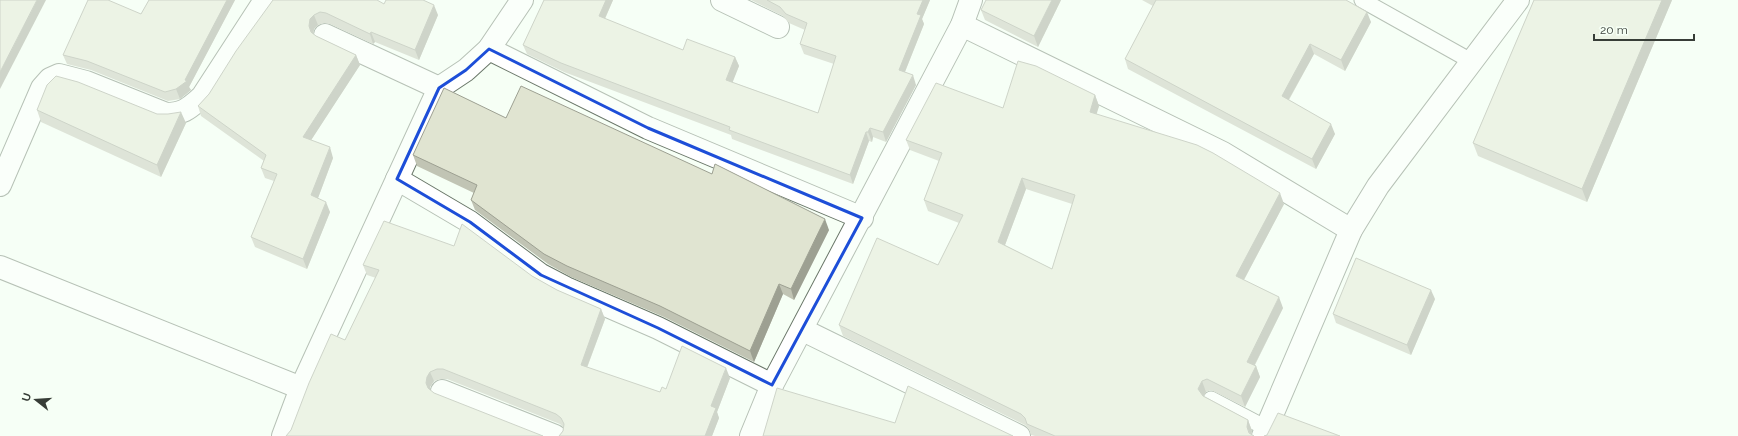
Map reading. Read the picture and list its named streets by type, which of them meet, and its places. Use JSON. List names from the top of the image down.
{
  "scale_bar": "20 m",
  "north": "left"
}
